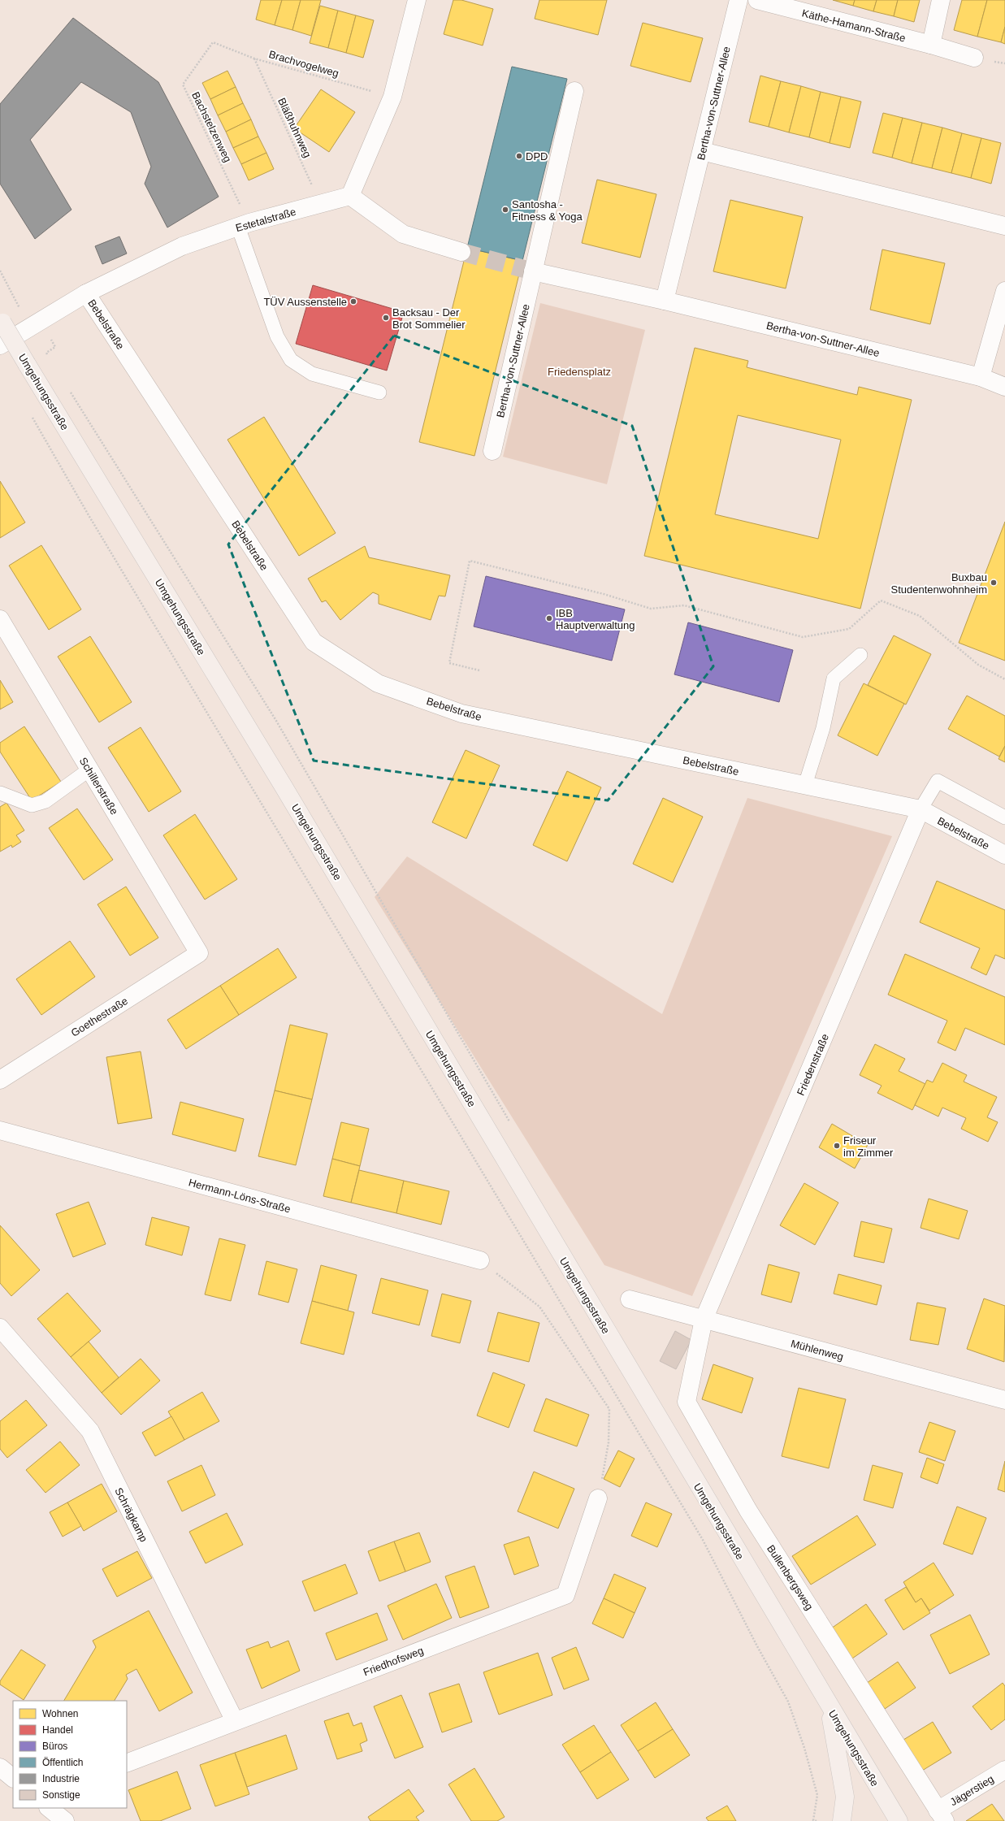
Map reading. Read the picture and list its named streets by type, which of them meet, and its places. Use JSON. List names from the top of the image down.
{
  "streets": {
    "main road": ["Umgehungsstraße"],
    "street": [
      "Käthe-Hamann-Straße",
      "Bertha-von-Suttner-Allee",
      "Estetalstraße",
      "Bebelstraße",
      "Schillerstraße",
      "Goethestraße",
      "Friedenstraße",
      "Hermann-Löns-Straße",
      "Mühlenweg",
      "Schrägkamp",
      "Bullenbergsweg",
      "Friedhofsweg",
      "Jägerstieg"
    ],
    "path": ["Brachvogelweg", "Bachstelzenweg", "Bläßhuhnweg"]
  },
  "crossings": [
    ["Brachvogelweg", "Bachstelzenweg"],
    ["Brachvogelweg", "Bläßhuhnweg"],
    ["Bachstelzenweg", "Estetalstraße"],
    ["Bläßhuhnweg", "Estetalstraße"],
    ["Estetalstraße", "Bebelstraße"],
    ["Bebelstraße", "Friedenstraße"],
    ["Schillerstraße", "Goethestraße"],
    ["Friedenstraße", "Mühlenweg"],
    ["Friedenstraße", "Bullenbergsweg"],
    ["Mühlenweg", "Bullenbergsweg"],
    ["Schrägkamp", "Friedhofsweg"],
    ["Bullenbergsweg", "Jägerstieg"]
  ],
  "parks": ["Friedensplatz"],
  "places": [
    "DPD",
    "Santosha - Fitness & Yoga",
    "TÜV Aussenstelle",
    "Backsau - Der Brot Sommelier",
    "Buxbau Studentenwohnheim",
    "IBB Hauptverwaltung",
    "Friseur im Zimmer"
  ],
  "legend": [
    "Wohnen",
    "Handel",
    "Büros",
    "Öffentlich",
    "Industrie",
    "Sonstige"
  ]
}
